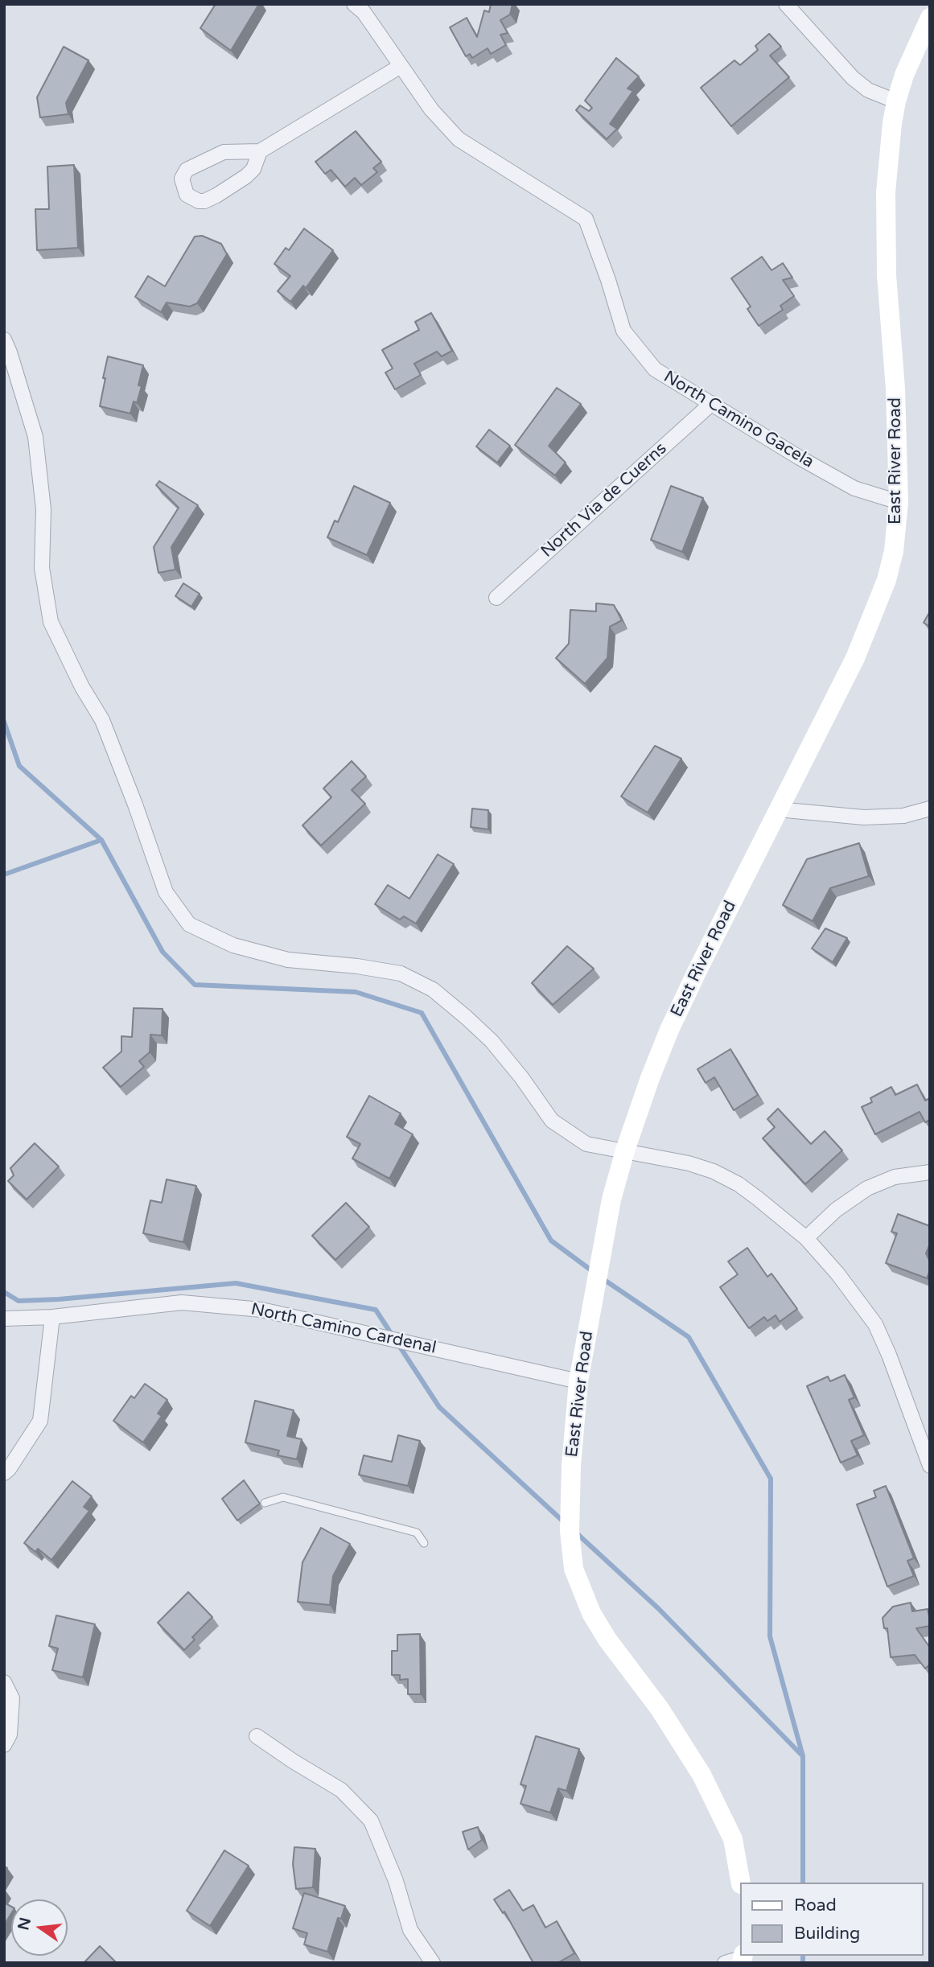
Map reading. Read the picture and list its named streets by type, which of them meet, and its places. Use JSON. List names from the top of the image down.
{
  "streets": {
    "street": [
      "North Camino Gacela",
      "East River Road",
      "North Via de Cuerns",
      "North Camino Cardenal"
    ]
  },
  "crossings": [
    ["North Camino Gacela", "East River Road"],
    ["North Camino Gacela", "North Via de Cuerns"],
    ["East River Road", "North Camino Cardenal"]
  ],
  "legend": ["Road", "Building"],
  "north": "left"
}
